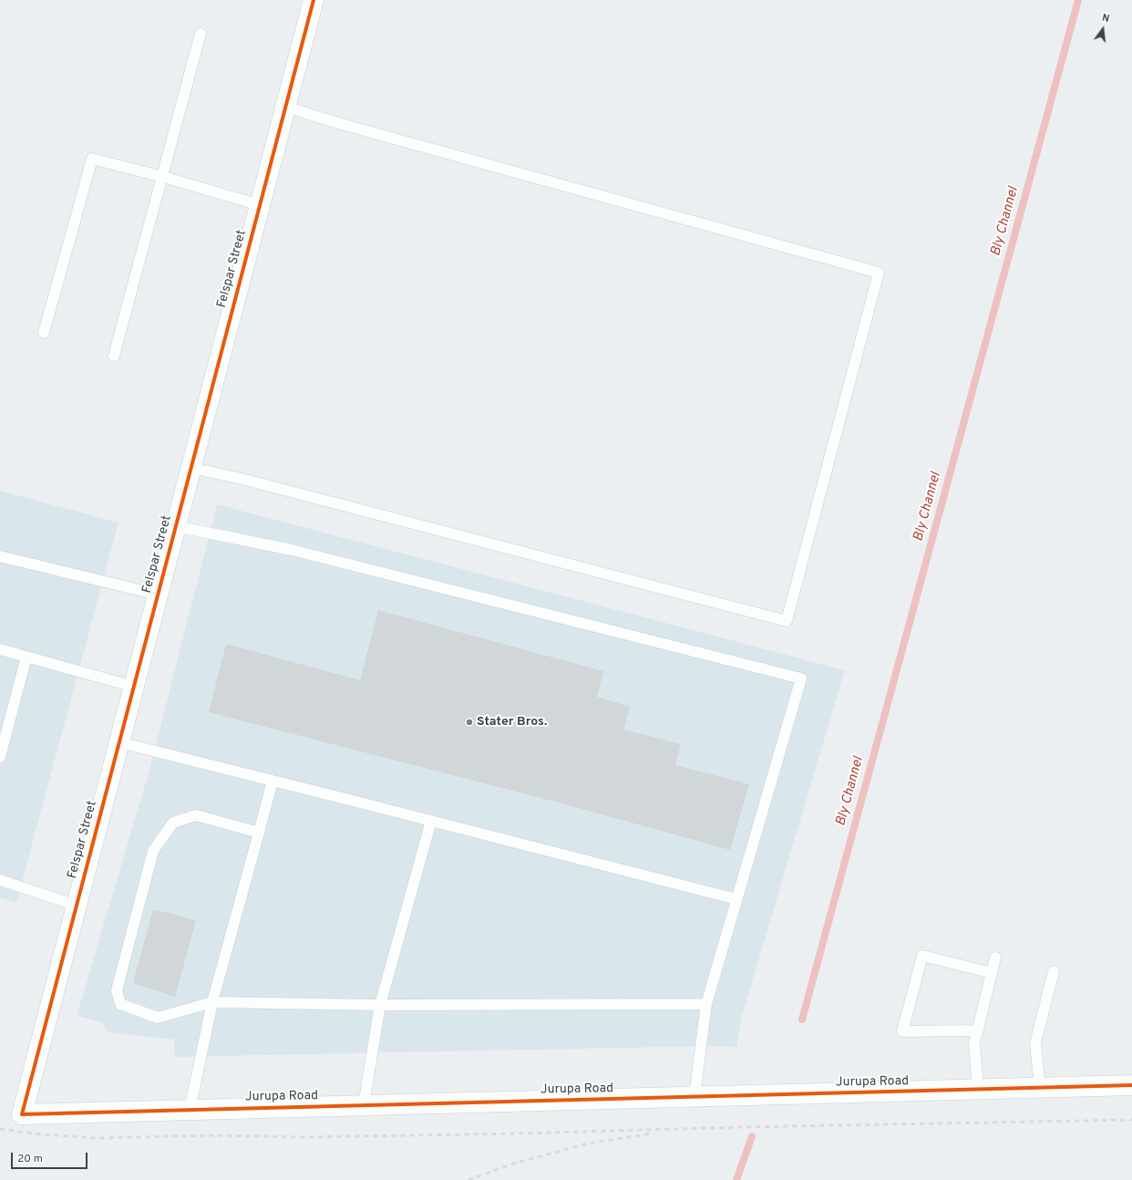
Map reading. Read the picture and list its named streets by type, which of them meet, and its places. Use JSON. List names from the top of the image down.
{
  "streets": {
    "street": ["Felspar Street", "Jurupa Road"]
  },
  "crossings": [
    ["Felspar Street", "Jurupa Road"]
  ],
  "water": ["Bly Channel"],
  "places": ["Stater Bros."],
  "scale_bar": "20 m",
  "north": "top"
}
